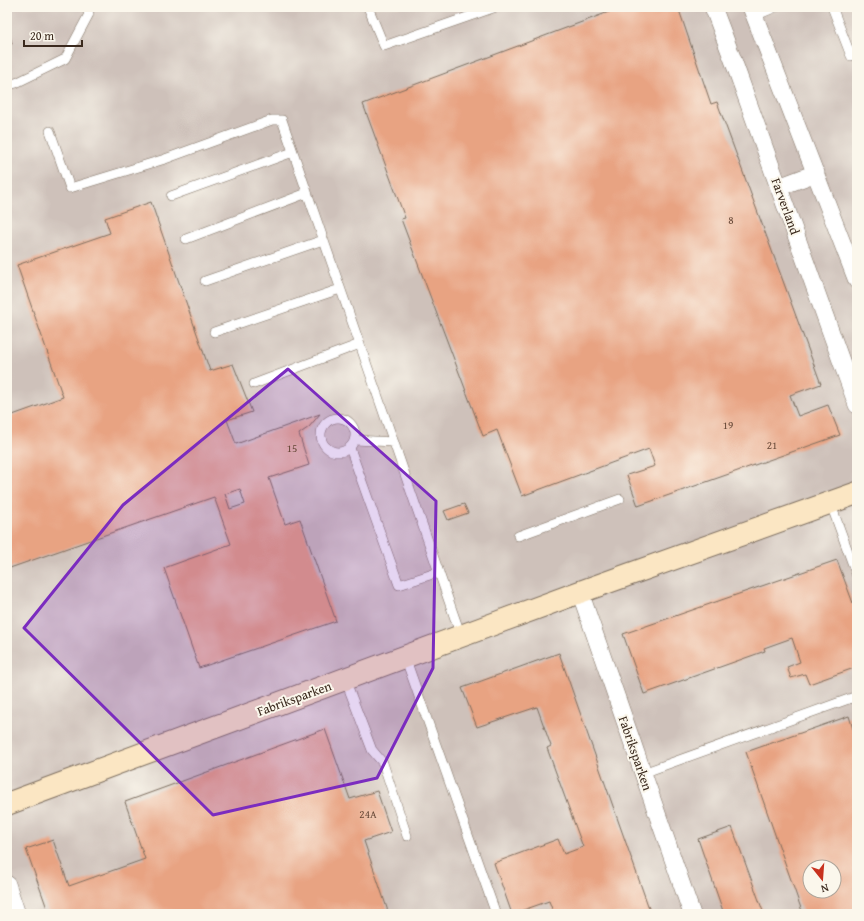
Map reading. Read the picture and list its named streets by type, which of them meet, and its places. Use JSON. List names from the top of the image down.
{
  "streets": {
    "street": ["Farverland", "Fabriksparken"]
  },
  "house_numbers": [
    "8",
    "19",
    "21",
    "15",
    "24A"
  ],
  "scale_bar": "20 m",
  "north": "bottom"
}
